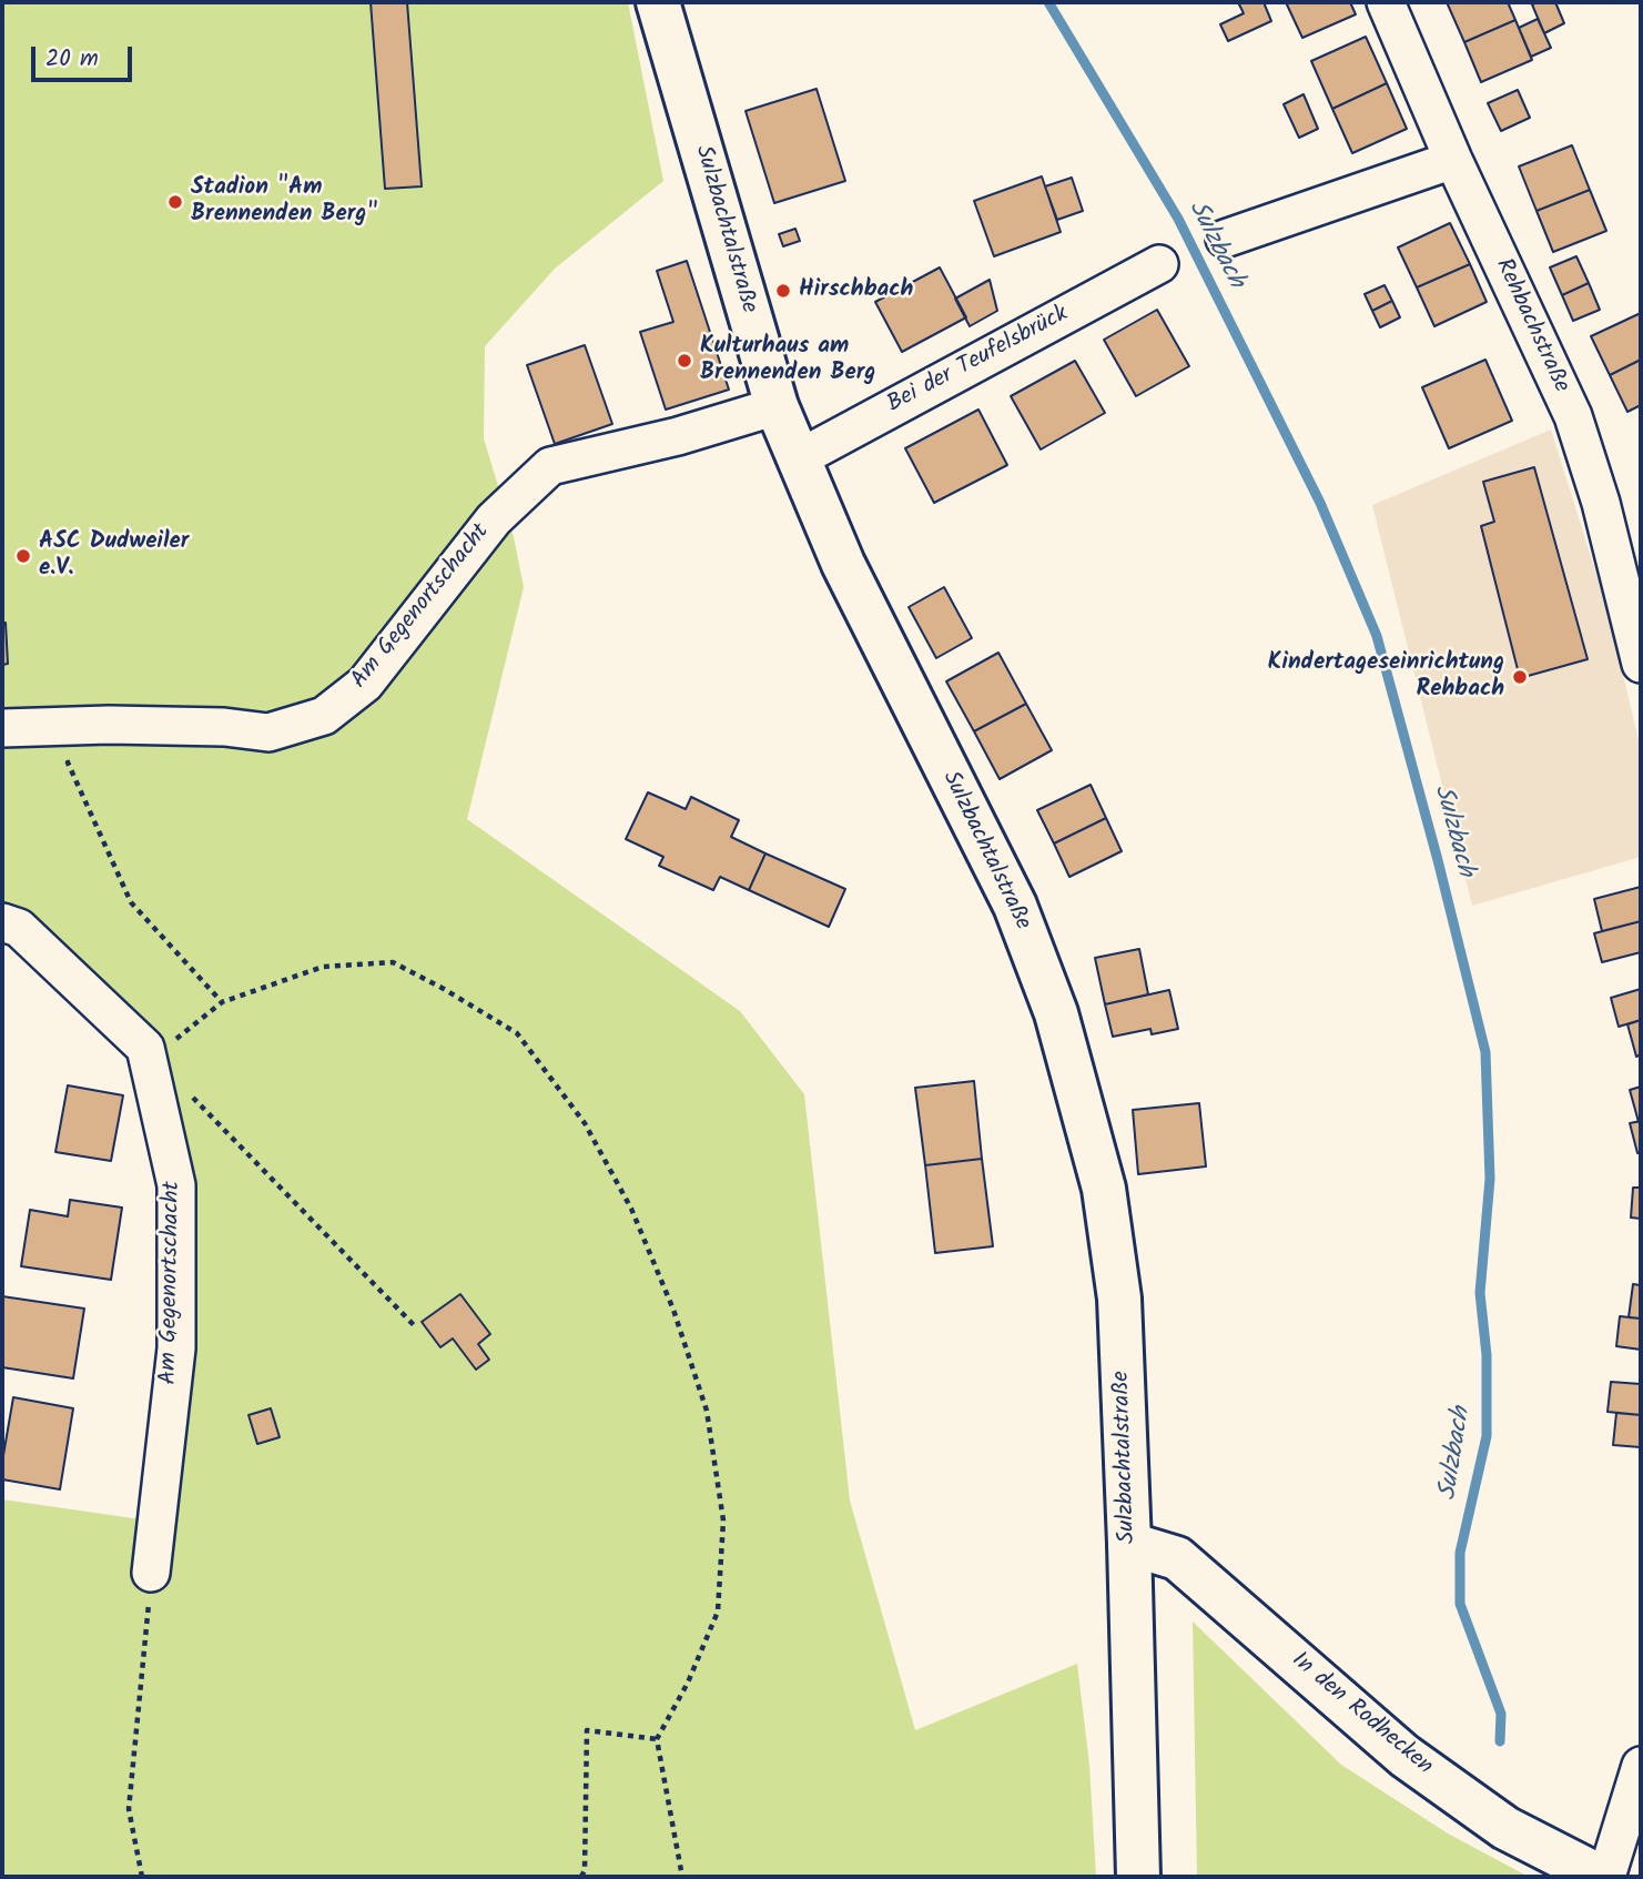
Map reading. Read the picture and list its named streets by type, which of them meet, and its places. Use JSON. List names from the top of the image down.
{
  "streets": {
    "main road": ["Sulzbachtalstraße", "In den Rodhecken"],
    "street": ["Rehbachstraße", "Bei der Teufelsbrück", "Am Gegenortschacht"]
  },
  "crossings": [
    ["Sulzbachtalstraße", "Bei der Teufelsbrück"],
    ["Sulzbachtalstraße", "Am Gegenortschacht"],
    ["Sulzbachtalstraße", "In den Rodhecken"]
  ],
  "water": ["Sulzbach"],
  "places": [
    "Stadion \"Am Brennenden Berg\"",
    "Hirschbach",
    "Kulturhaus am Brennenden Berg",
    "ASC Dudweiler e.V.",
    "Kindertageseinrichtung Rehbach"
  ],
  "scale_bar": "20 m"
}
